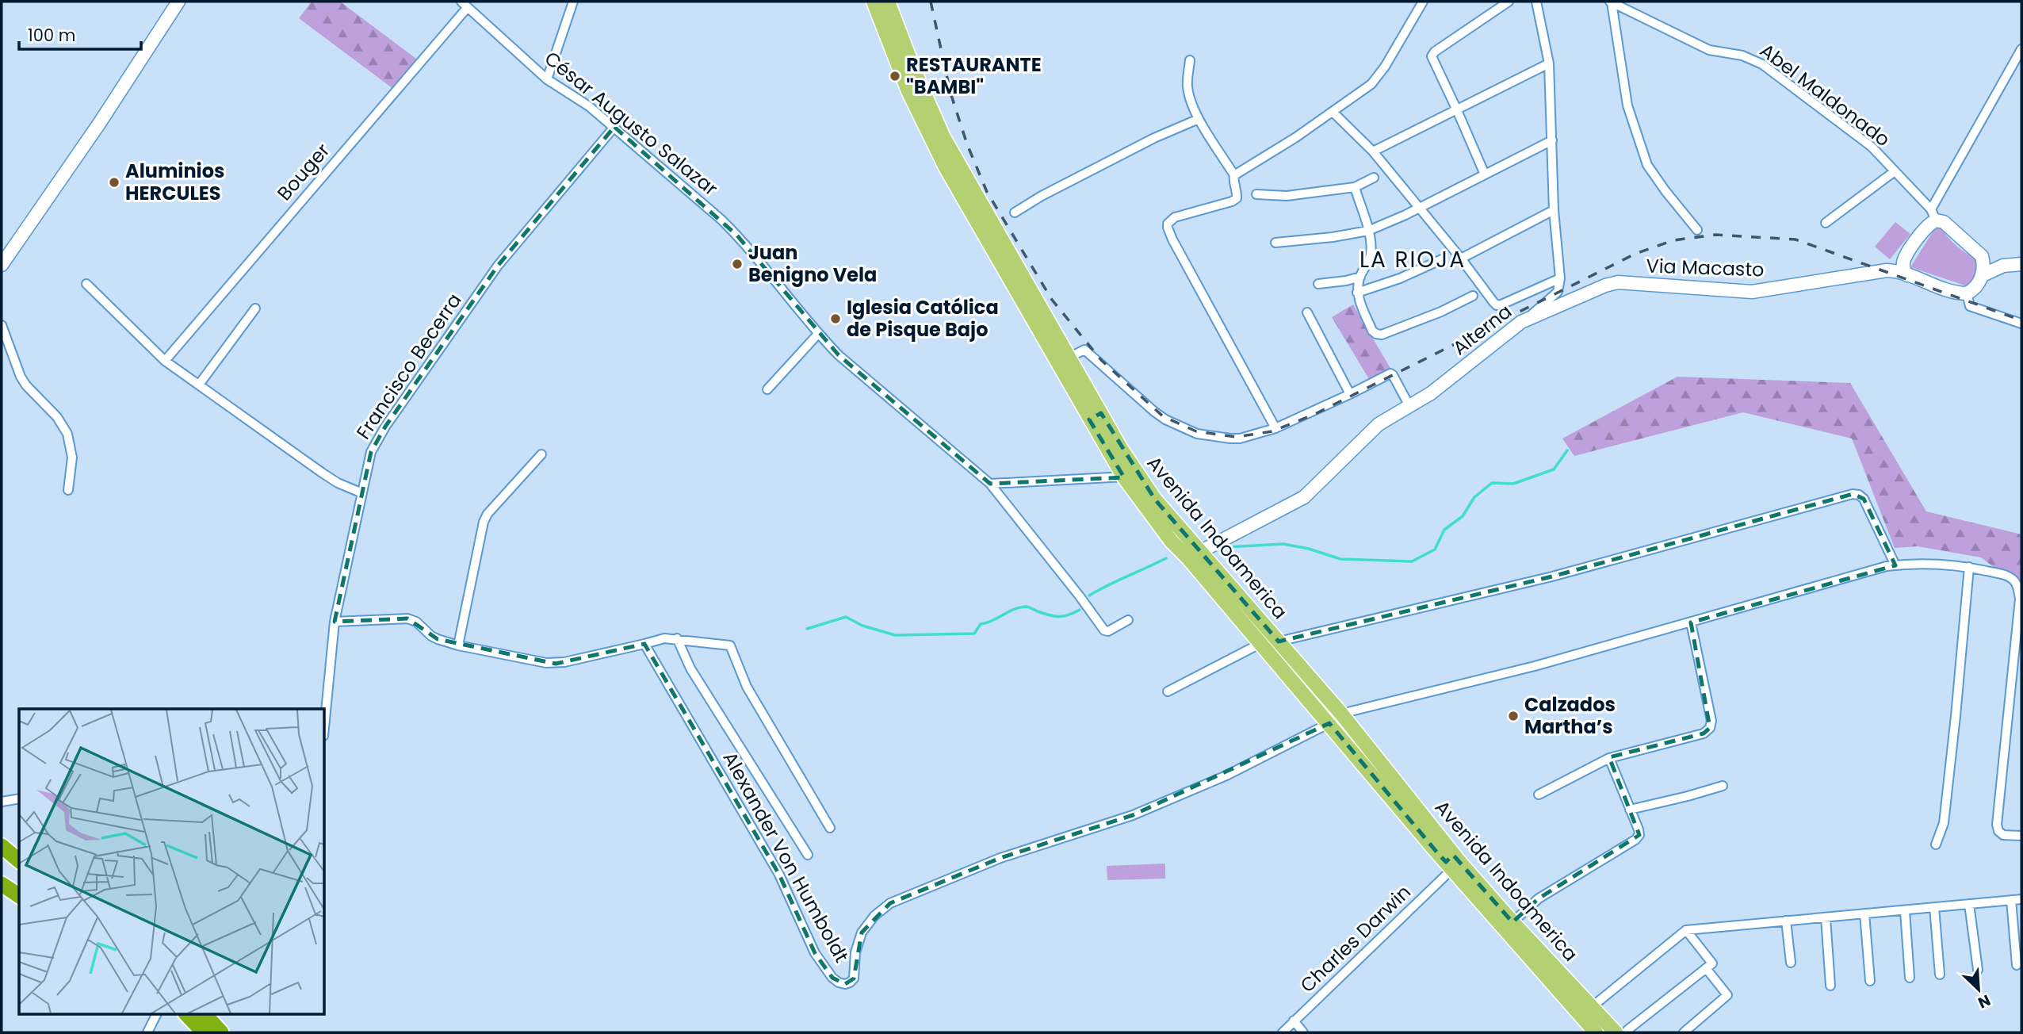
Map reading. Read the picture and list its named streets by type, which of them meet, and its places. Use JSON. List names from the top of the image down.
{
  "streets": {
    "main road": ["Avenida Indoamerica"],
    "street": [
      "Abel Maldonado",
      "César Augusto Salazar",
      "Bouger",
      "Via Macasto",
      "Alterna",
      "Francisco Becerra",
      "Alexander Von Humboldt",
      "Charles Darwin"
    ]
  },
  "crossings": [
    ["César Augusto Salazar", "Bouger"],
    ["César Augusto Salazar", "Francisco Becerra"],
    ["Via Macasto", "Alterna"],
    ["Alterna", "Avenida Indoamerica"],
    ["Avenida Indoamerica", "Alexander Von Humboldt"],
    ["Avenida Indoamerica", "Charles Darwin"]
  ],
  "districts": ["LA RIOJA"],
  "places": [
    "RESTAURANTE \"BAMBI\"",
    "Aluminios HERCULES",
    "Juan Benigno Vela",
    "Iglesia Católica de Pisque Bajo",
    "Calzados Martha’s"
  ],
  "scale_bar": "100 m",
  "north": "bottom right"
}
